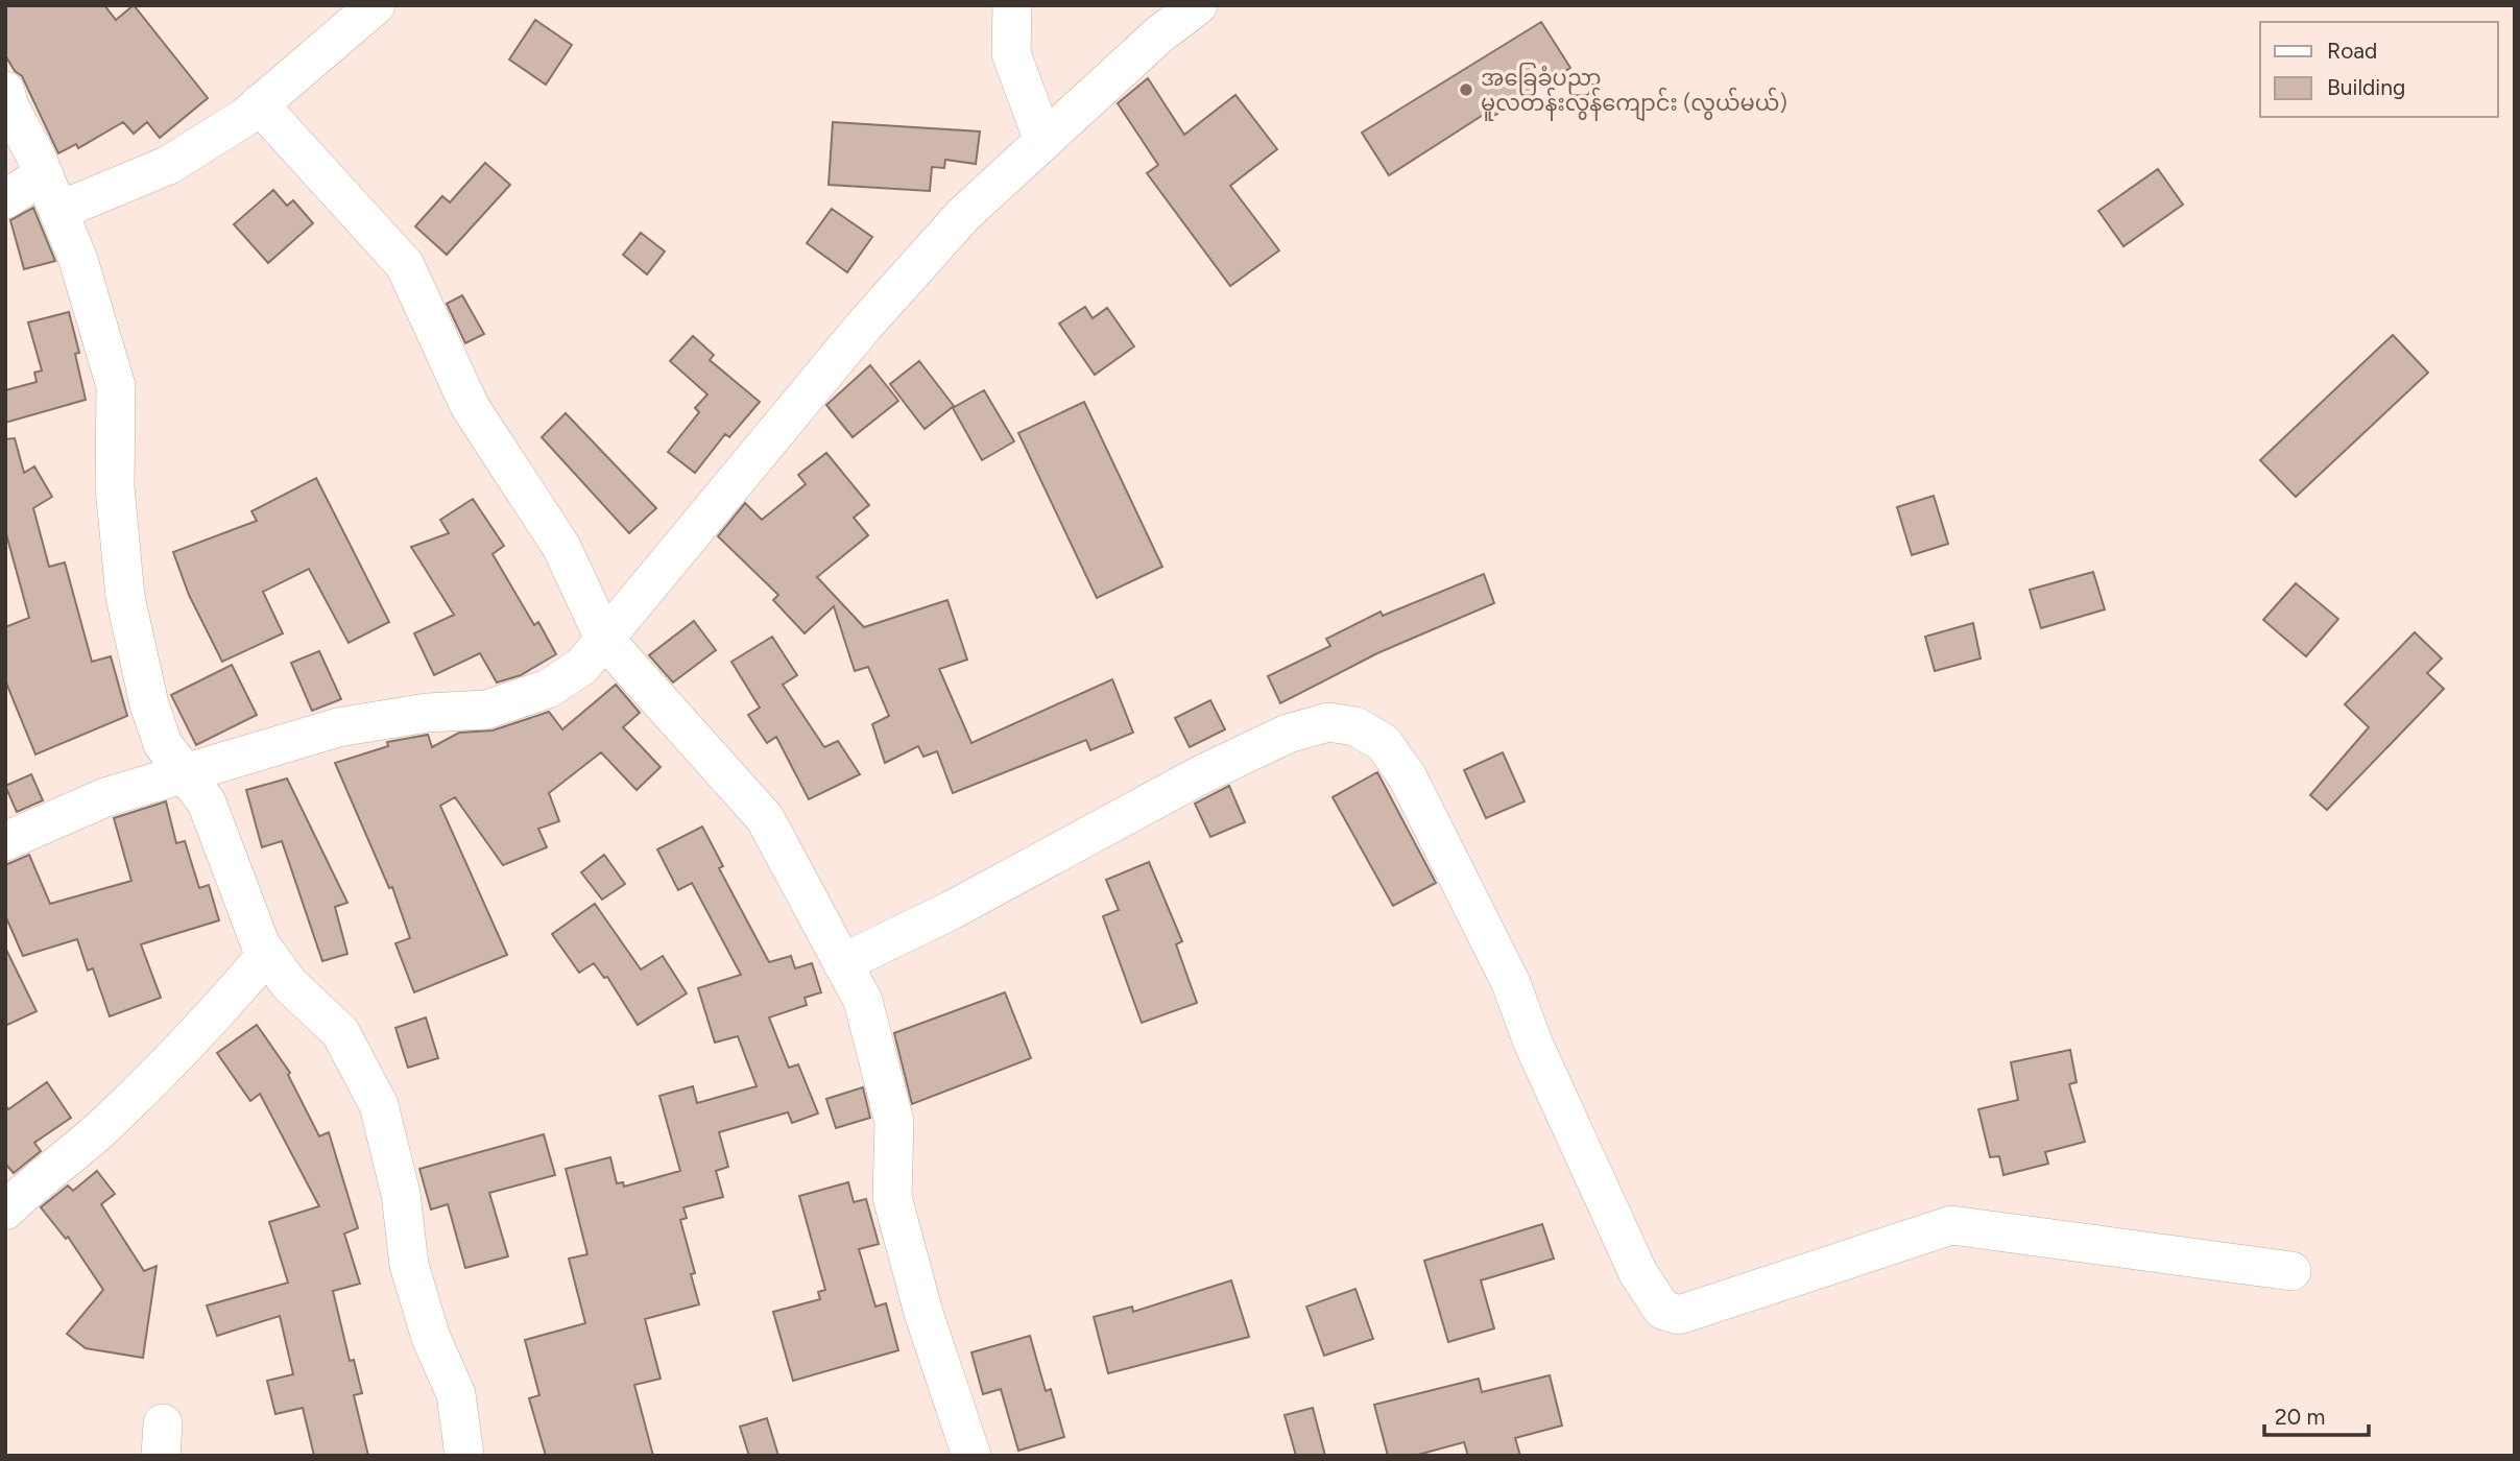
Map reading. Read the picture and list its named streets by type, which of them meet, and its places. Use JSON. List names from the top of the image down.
{
  "places": ["အခြေခံပညာ မူလတန်းလွန်ကျောင်း (လွယ်မယ်)"],
  "legend": ["Road", "Building"],
  "scale_bar": "20 m"
}
